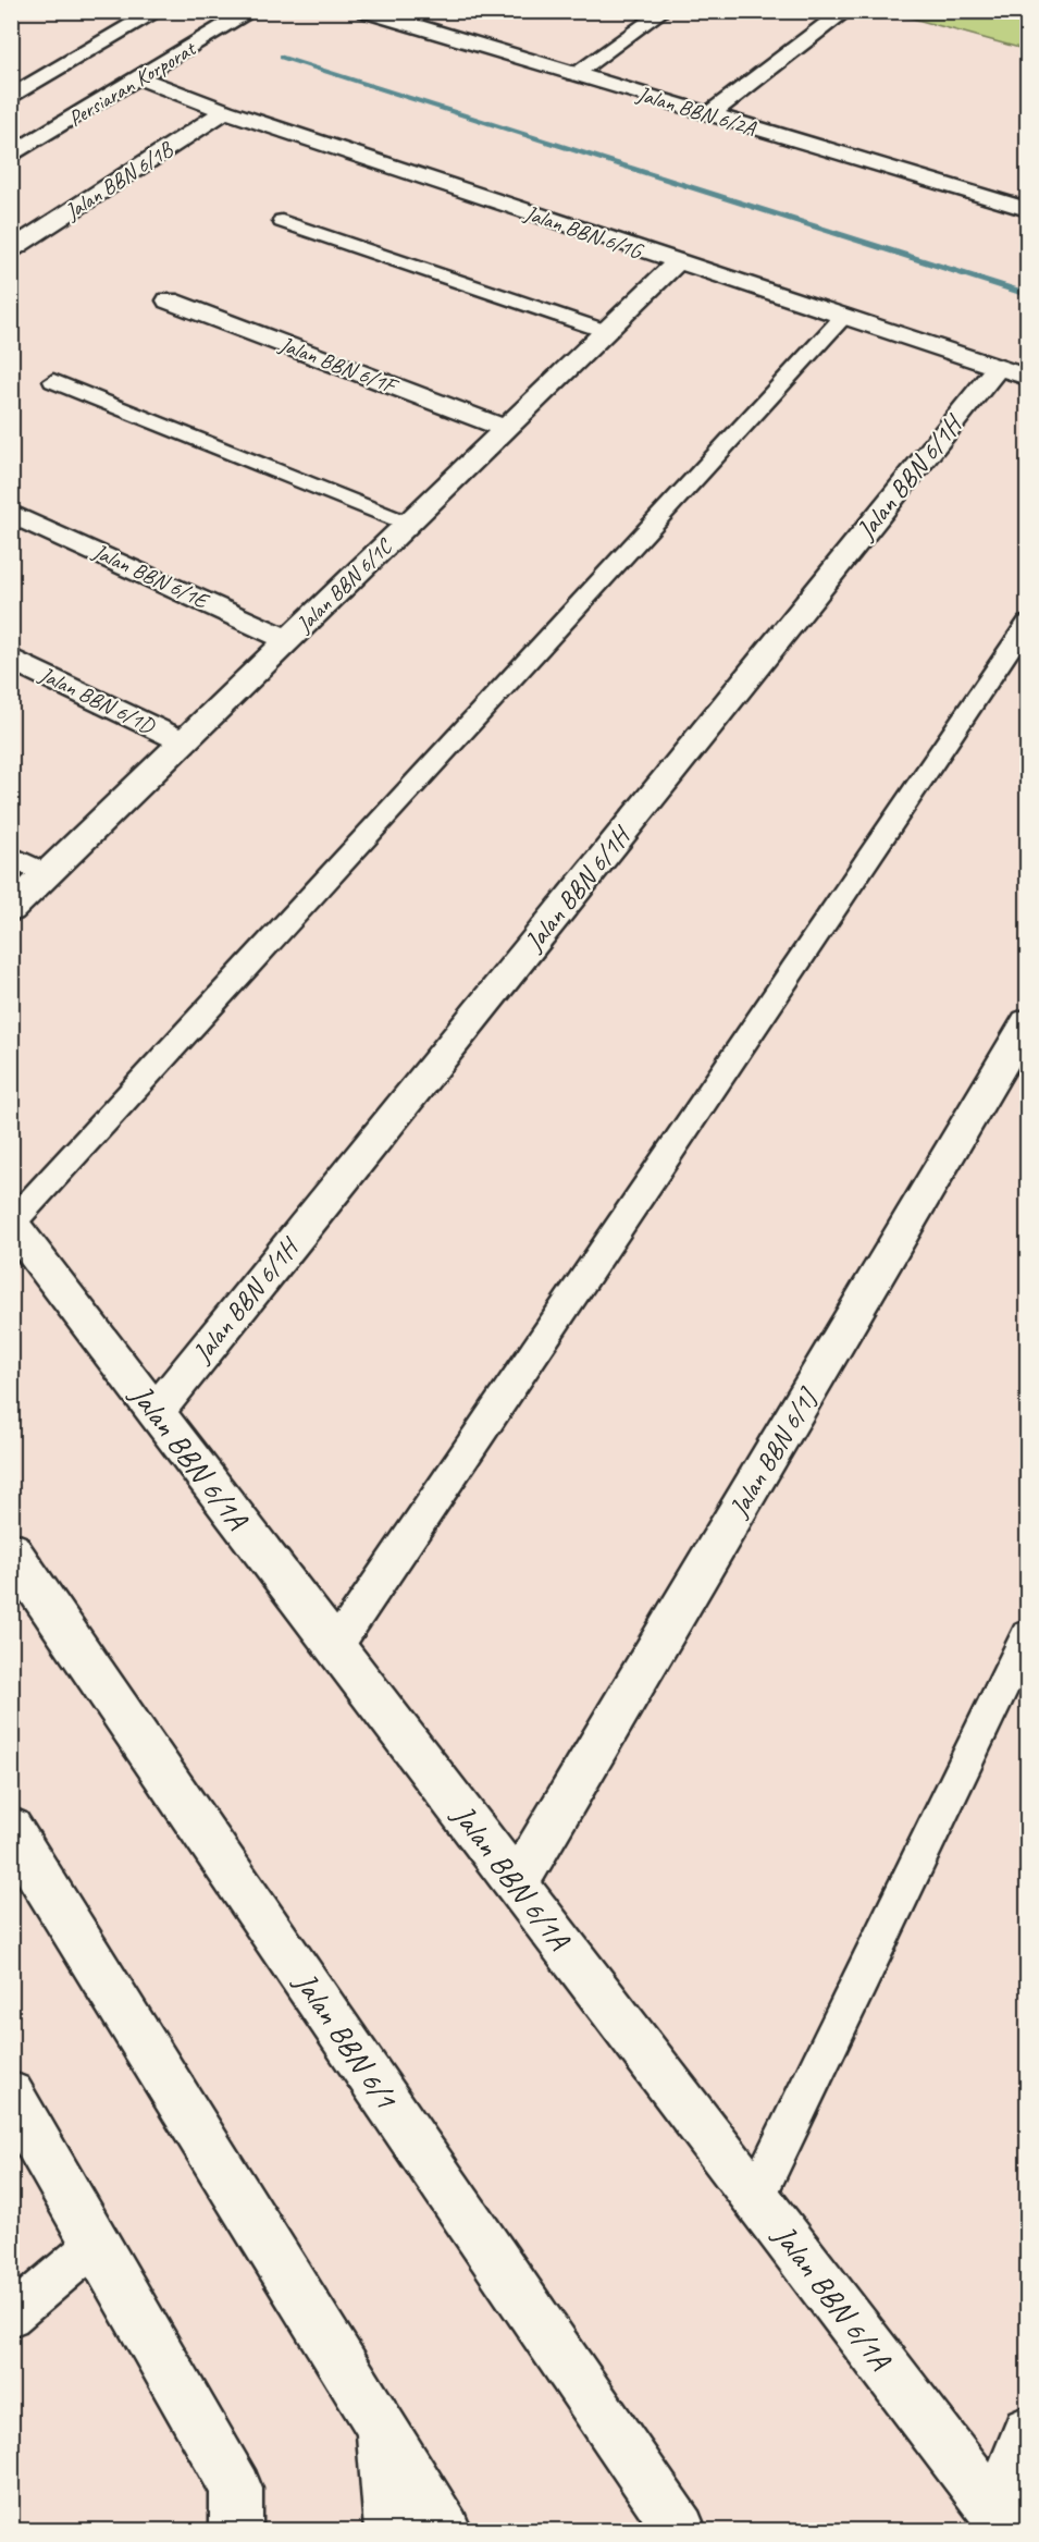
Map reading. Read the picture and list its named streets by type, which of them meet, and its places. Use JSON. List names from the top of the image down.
{
  "streets": {
    "street": [
      "Persiaran Korporat",
      "Jalan BBN 6/2A",
      "Jalan BBN 6/1B",
      "Jalan BBN 6/1G",
      "Jalan BBN 6/1F",
      "Jalan BBN 6/1H",
      "Jalan BBN 6/1E",
      "Jalan BBN 6/1C",
      "Jalan BBN 6/1D",
      "Jalan BBN 6/1J",
      "Jalan BBN 6/1A",
      "Jalan BBN 6/1"
    ]
  },
  "crossings": [
    ["Persiaran Korporat", "Jalan BBN 6/1G"],
    ["Jalan BBN 6/1B", "Jalan BBN 6/1G"],
    ["Jalan BBN 6/1G", "Jalan BBN 6/1H"],
    ["Jalan BBN 6/1G", "Jalan BBN 6/1C"],
    ["Jalan BBN 6/1F", "Jalan BBN 6/1C"],
    ["Jalan BBN 6/1H", "Jalan BBN 6/1A"],
    ["Jalan BBN 6/1E", "Jalan BBN 6/1C"],
    ["Jalan BBN 6/1C", "Jalan BBN 6/1D"],
    ["Jalan BBN 6/1J", "Jalan BBN 6/1A"]
  ]
}
